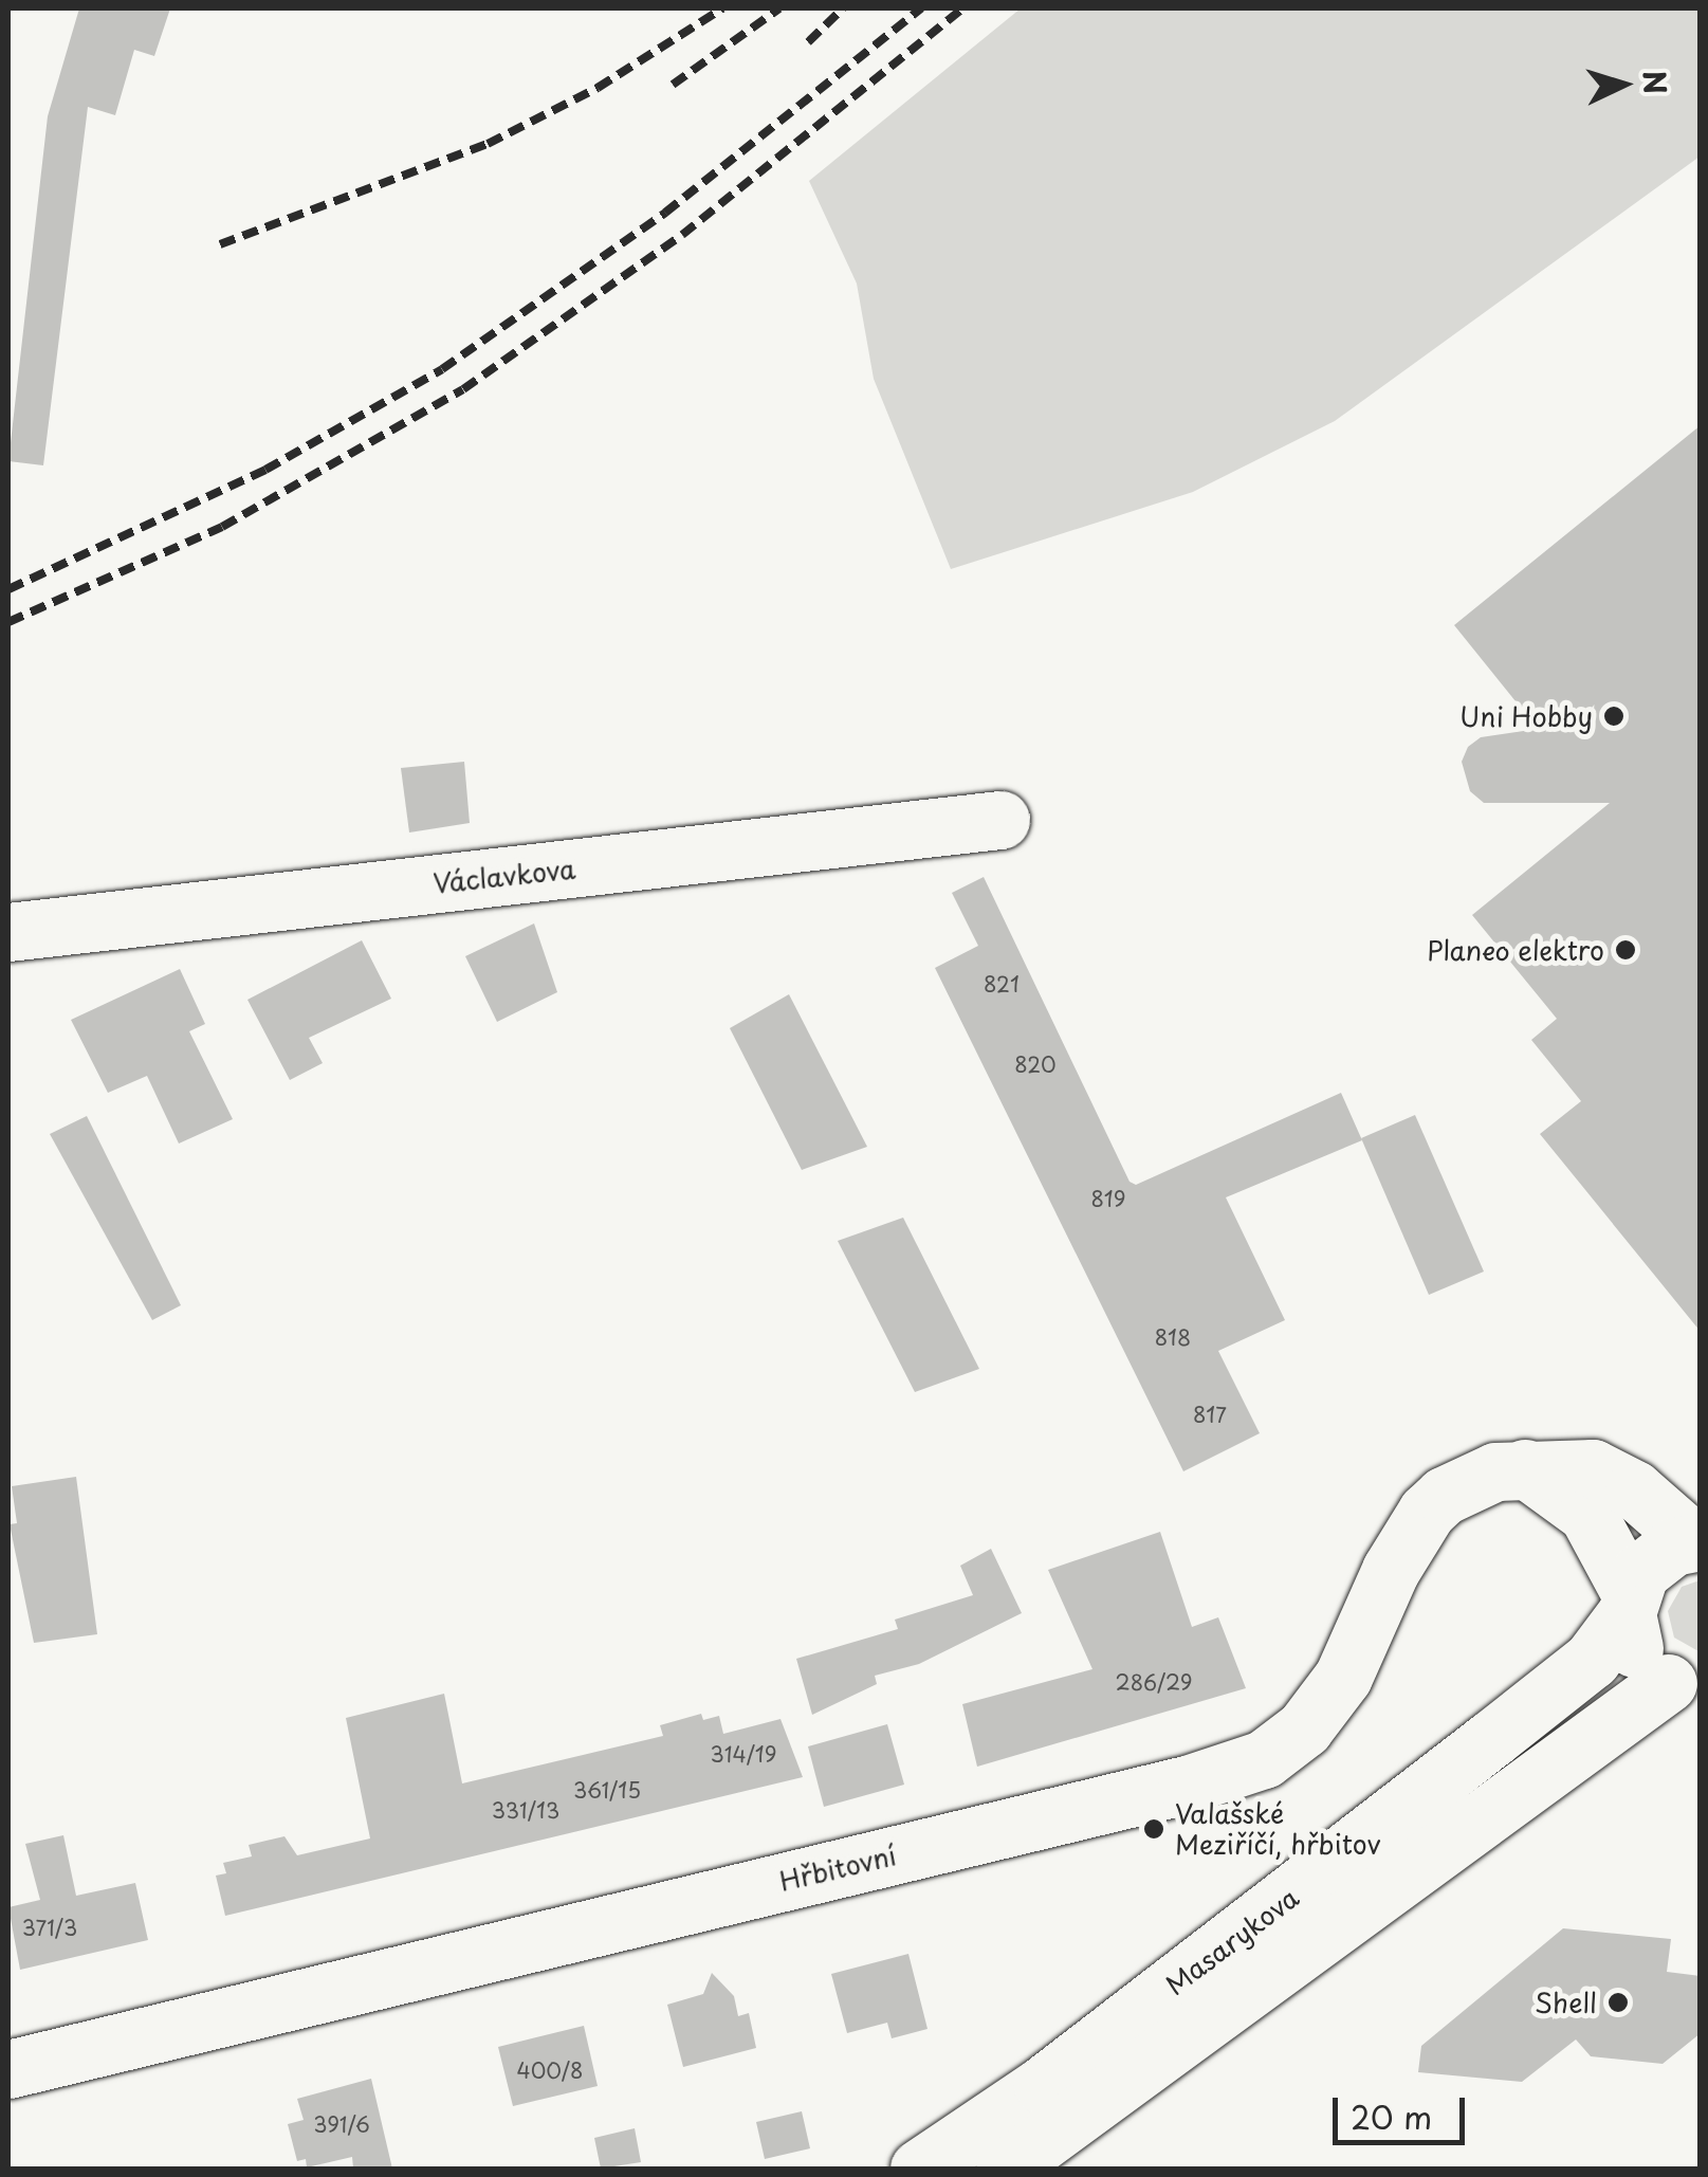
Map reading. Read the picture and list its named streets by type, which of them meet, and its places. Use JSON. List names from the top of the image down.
{
  "streets": {
    "street": ["Václavkova", "Hřbitovní", "Masarykova"]
  },
  "crossings": [
    ["Hřbitovní", "Masarykova"]
  ],
  "places": [
    "Uni Hobby",
    "Planeo elektro",
    "Valašské Meziříčí, hřbitov",
    "Shell"
  ],
  "house_numbers": [
    "821",
    "820",
    "819",
    "818",
    "817",
    "286/29",
    "314/19",
    "361/15",
    "331/13",
    "371/3",
    "400/8",
    "391/6"
  ],
  "scale_bar": "20 m",
  "north": "right"
}
